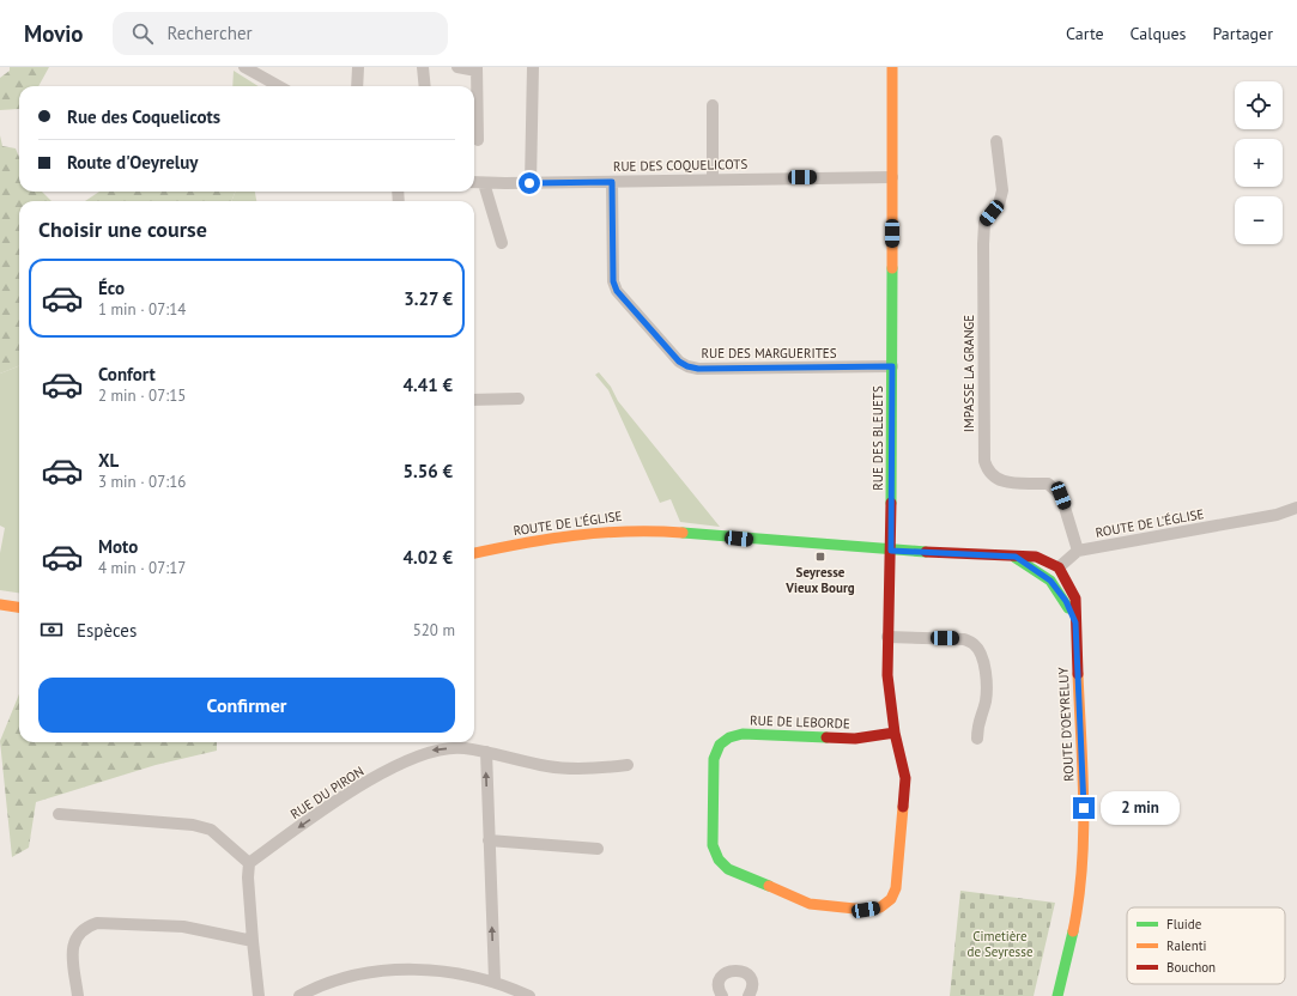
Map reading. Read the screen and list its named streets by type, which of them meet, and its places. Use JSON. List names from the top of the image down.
{
  "streets": {
    "street": [
      "RUE DES COQUELICOTS",
      "RUE DES MARGUERITES",
      "IMPASSE LA GRANGE",
      "RUE DES BLEUETS",
      "ROUTE DE L'ÉGLISE",
      "RUE DE LEBORDE",
      "ROUTE D'OEYRELUY",
      "RUE DU PIRON"
    ]
  },
  "crossings": [
    ["RUE DES COQUELICOTS", "RUE DES MARGUERITES"],
    ["RUE DES COQUELICOTS", "RUE DES BLEUETS"],
    ["RUE DES MARGUERITES", "RUE DES BLEUETS"],
    ["IMPASSE LA GRANGE", "ROUTE DE L'ÉGLISE"],
    ["RUE DES BLEUETS", "ROUTE DE L'ÉGLISE"],
    ["RUE DES BLEUETS", "RUE DE LEBORDE"],
    ["ROUTE DE L'ÉGLISE", "RUE DE LEBORDE"],
    ["ROUTE DE L'ÉGLISE", "ROUTE D'OEYRELUY"]
  ],
  "one_way": ["RUE DU PIRON"],
  "parks": ["Cimetière de Seyresse"],
  "places": {
    "transit": ["Seyresse Vieux Bourg"]
  },
  "legend": ["Fluide", "Ralenti", "Bouchon"],
  "page": {
    "header": "Movio",
    "search": "Rechercher",
    "nav": ["Carte", "Calques", "Partager"],
    "map_buttons": ["+", "−"],
    "banner": ["Rue des Coquelicots", "Route d'Oeyreluy"],
    "heading": "Choisir une course",
    "list": [
      {
        "name": "Éco",
        "note": "1 min · 07:14",
        "value": "3.27 €"
      },
      {
        "name": "Confort",
        "note": "2 min · 07:15",
        "value": "4.41 €"
      },
      {
        "name": "XL",
        "note": "3 min · 07:16",
        "value": "5.56 €"
      },
      {
        "name": "Moto",
        "note": "4 min · 07:17",
        "value": "4.02 €"
      }
    ],
    "pay": ["Espèces", "520 m"],
    "buttons": "Confirmer",
    "bubble": "2 min"
  }
}
